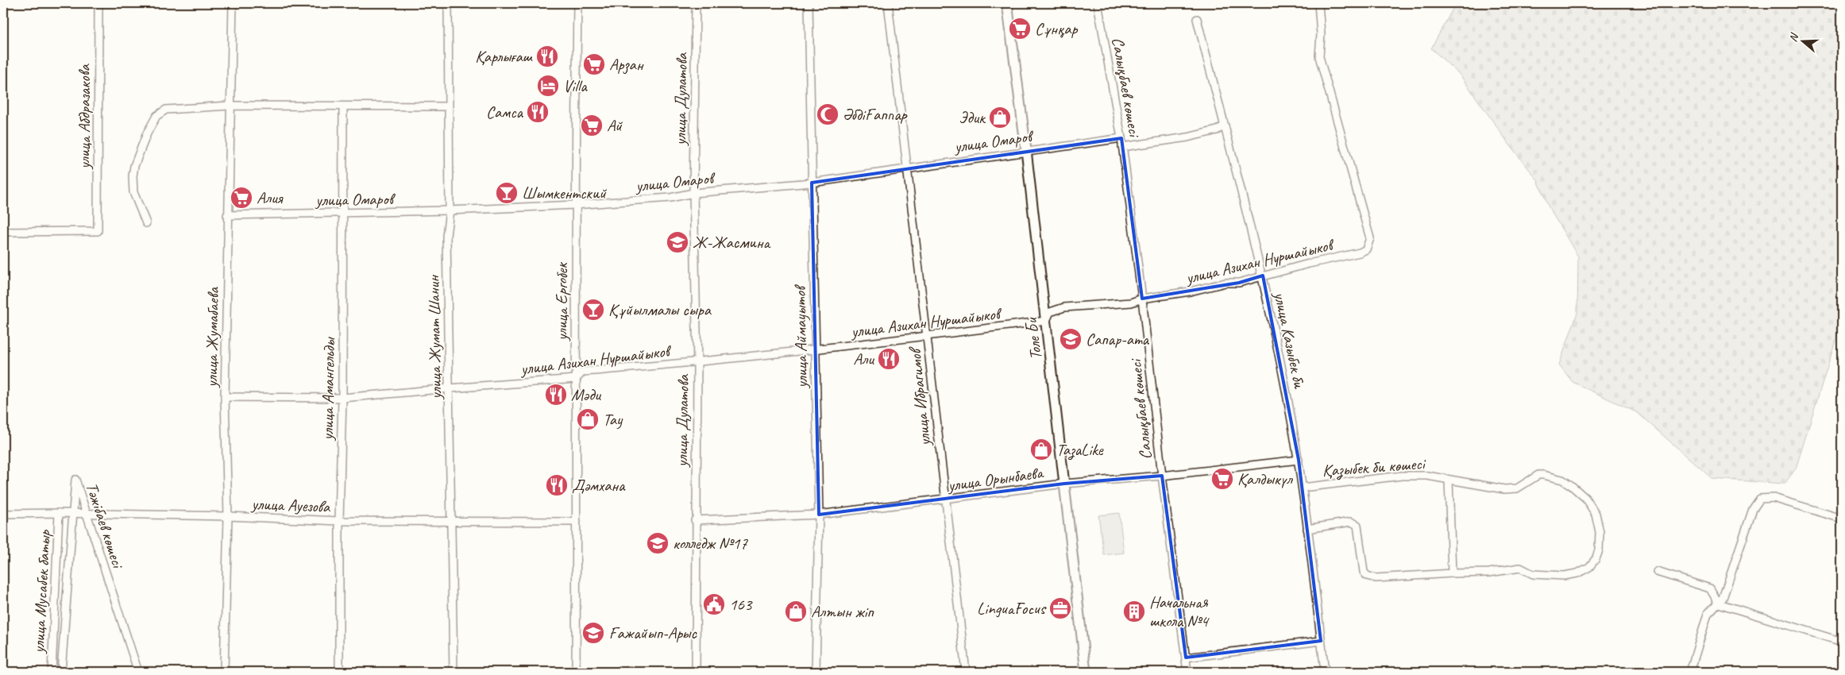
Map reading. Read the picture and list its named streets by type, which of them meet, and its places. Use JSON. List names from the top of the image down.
{
  "streets": {
    "main road": ["Толе Би"],
    "street": [
      "Салықбаев көшесі",
      "улица Дулатова",
      "улица Абдразакова",
      "улица Омаров",
      "улица Азихан Нуршайыков",
      "улица Ергобек",
      "улица Жумабаева",
      "улица Жумат Шанин",
      "улица Аймауытов",
      "улица Казыбек би",
      "улица Амангельды",
      "улица Ибрагимов",
      "Қазыбек би көшесі",
      "улица Орынбаева",
      "улица Ауезова",
      "Тәжібаев көшесі",
      "улица Мусабек батыр"
    ]
  },
  "crossings": [
    ["Салықбаев көшесі", "улица Омаров"],
    ["Салықбаев көшесі", "улица Азихан Нуршайыков"],
    ["Салықбаев көшесі", "улица Орынбаева"],
    ["улица Дулатова", "улица Омаров"],
    ["улица Дулатова", "улица Азихан Нуршайыков"],
    ["улица Дулатова", "улица Орынбаева"],
    ["улица Омаров", "улица Ергобек"],
    ["улица Омаров", "улица Жумабаева"],
    ["улица Омаров", "улица Жумат Шанин"],
    ["улица Омаров", "улица Аймауытов"],
    ["улица Омаров", "Толе Би"],
    ["улица Омаров", "улица Амангельды"],
    ["улица Омаров", "улица Ибрагимов"],
    ["улица Азихан Нуршайыков", "улица Ергобек"],
    ["улица Азихан Нуршайыков", "улица Жумабаева"],
    ["улица Азихан Нуршайыков", "улица Жумат Шанин"],
    ["улица Азихан Нуршайыков", "улица Аймауытов"],
    ["улица Азихан Нуршайыков", "Толе Би"],
    ["улица Азихан Нуршайыков", "улица Казыбек би"],
    ["улица Азихан Нуршайыков", "улица Амангельды"],
    ["улица Азихан Нуршайыков", "улица Ибрагимов"],
    ["улица Ергобек", "улица Ауезова"],
    ["улица Жумабаева", "улица Ауезова"],
    ["улица Жумат Шанин", "улица Ауезова"],
    ["улица Аймауытов", "улица Орынбаева"],
    ["Толе Би", "улица Орынбаева"],
    ["улица Казыбек би", "Қазыбек би көшесі"],
    ["улица Казыбек би", "улица Орынбаева"],
    ["улица Амангельды", "улица Ауезова"],
    ["улица Ибрагимов", "улица Орынбаева"],
    ["улица Ауезова", "улица Мусабек батыр"]
  ],
  "places": {
    "supermarket": [
      "Cұнқар",
      "Арзан",
      "Ай",
      "Алия",
      "Қалдыкүл"
    ],
    "restaurant": [
      "Қарлығаш",
      "Самса",
      "Али",
      "Мәди",
      "Дәмхана"
    ],
    "hotel": ["Villa"],
    "mosque": ["ӘбдіҒаппар"],
    "shop": [
      "Эдик",
      "Тау",
      "ТазаLike",
      "Алтын жіп"
    ],
    "bar": ["Шымкентский", "Құйылмалы сыра"],
    "school or university": [
      "Ж-Жасмина",
      "Сапар-ата",
      "колледж №17",
      "Ғажайып-Арыс"
    ],
    "public building": ["163"],
    "office": ["LinguaFocus"],
    "building": ["Начальная школа №4"]
  },
  "north": "left"
}
